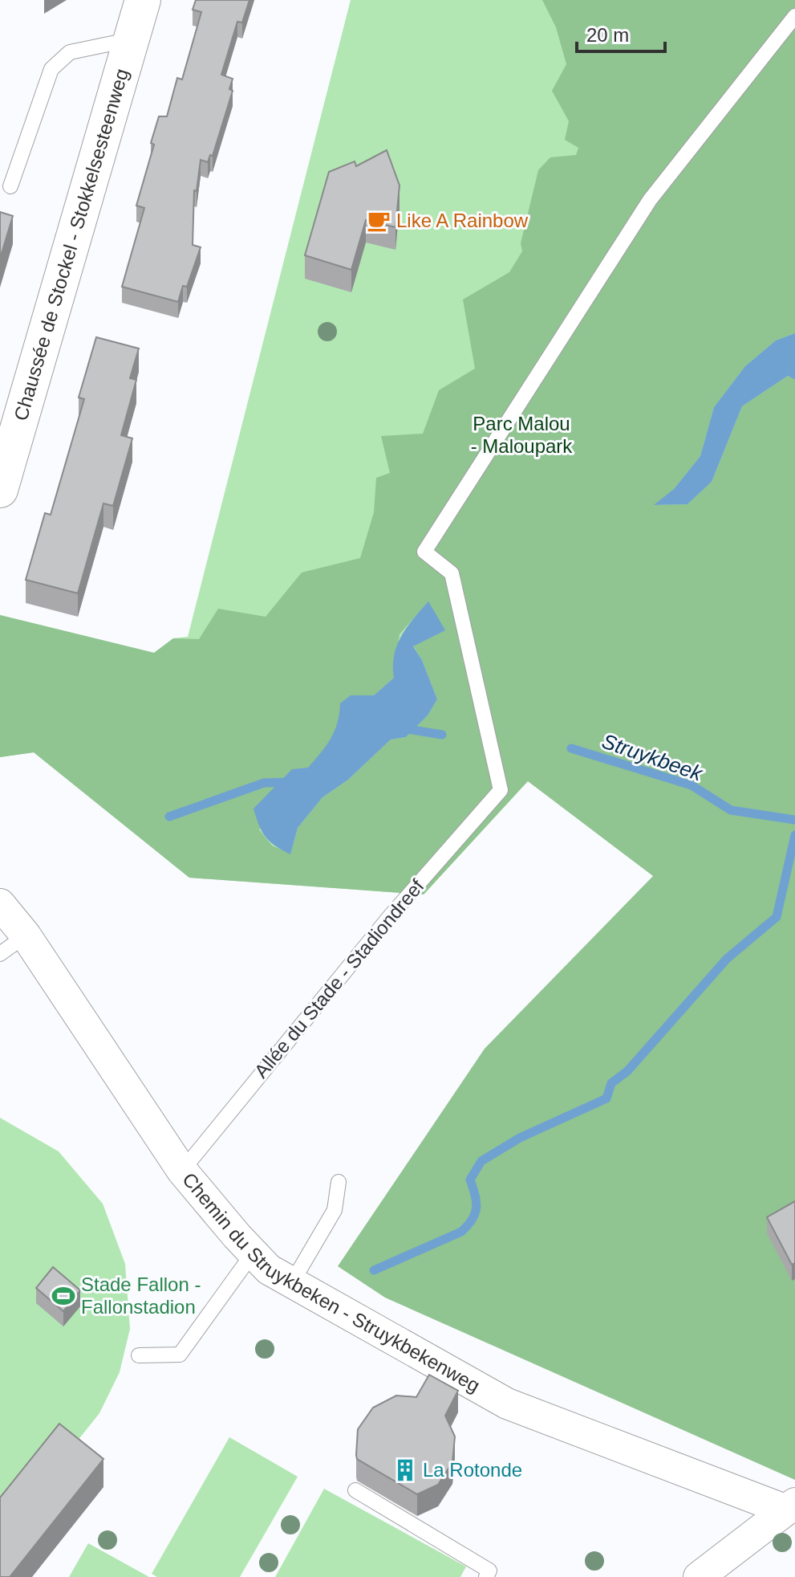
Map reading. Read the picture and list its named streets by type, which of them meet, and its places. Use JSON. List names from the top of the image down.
{
  "streets": {
    "street": ["Chaussée de Stockel - Stokkelsesteenweg", "Chemin du Struykbeken - Struykbekenweg"],
    "lane": ["Allée du Stade - Stadiondreef"]
  },
  "crossings": [
    ["Allée du Stade - Stadiondreef", "Chemin du Struykbeken - Struykbekenweg"]
  ],
  "water": ["Struykbeek"],
  "parks": ["Parc Malou - Maloupark"],
  "places": {
    "cafe": ["Like A Rainbow"],
    "sports": ["Stade Fallon - Fallonstadion"],
    "building": ["La Rotonde"]
  },
  "scale_bar": "20 m"
}
